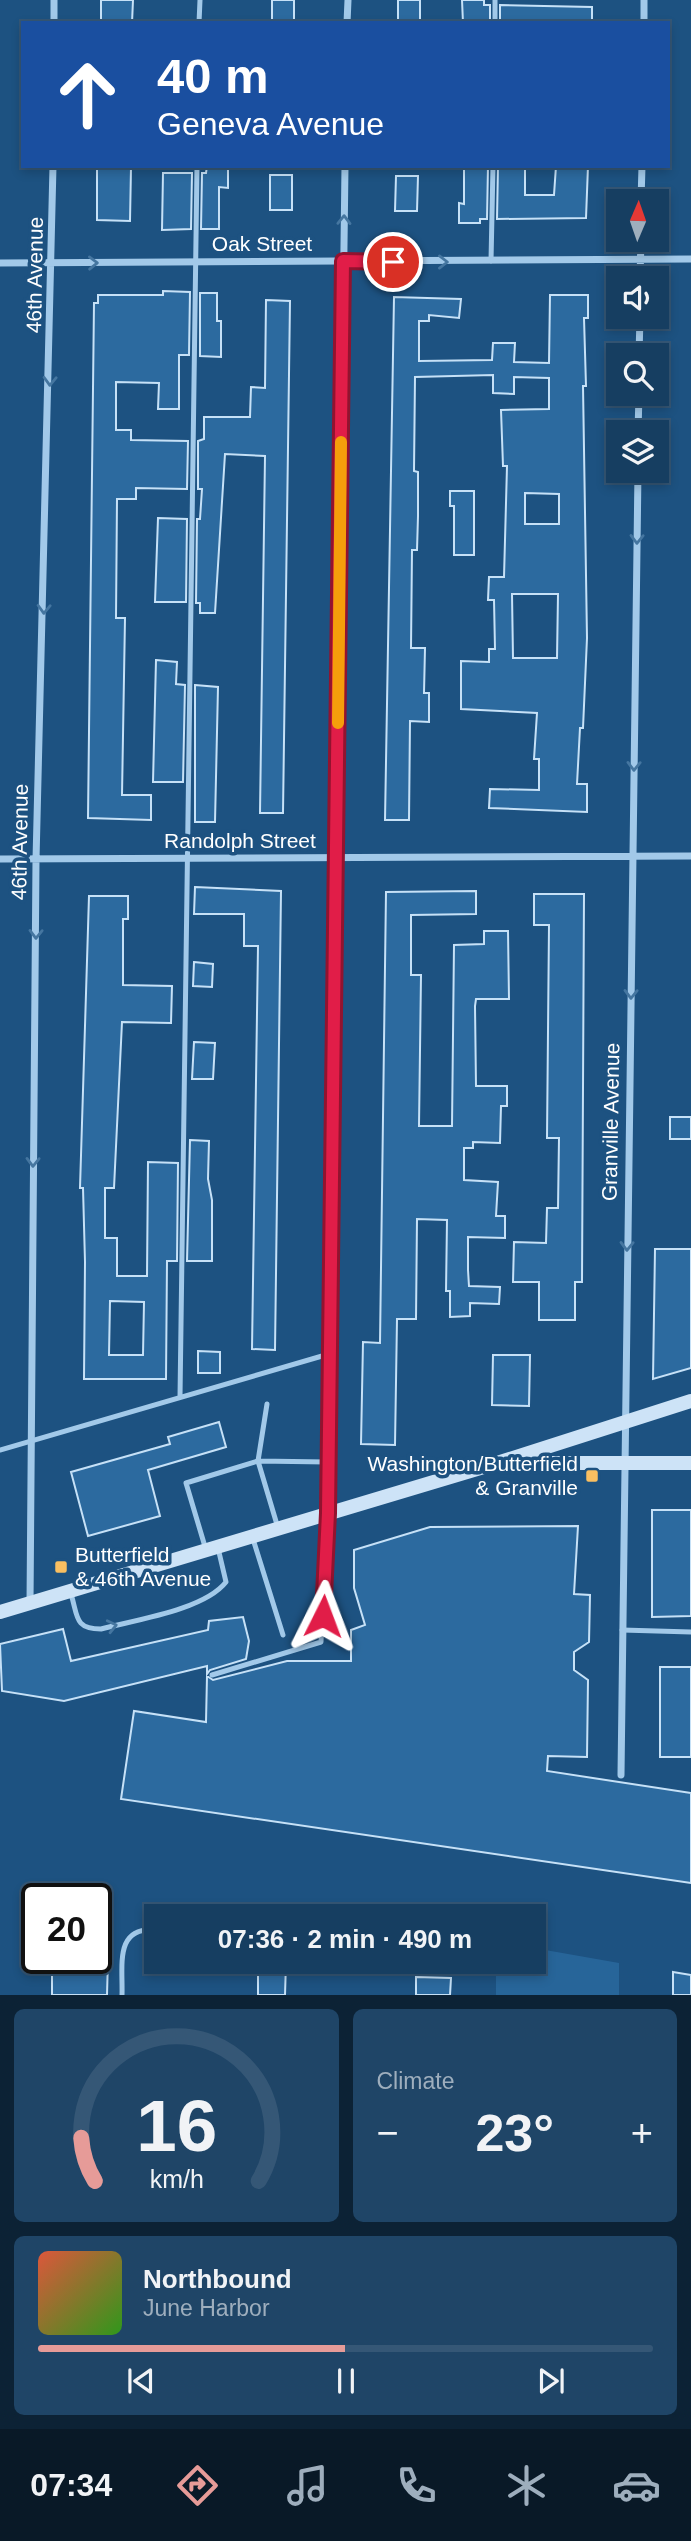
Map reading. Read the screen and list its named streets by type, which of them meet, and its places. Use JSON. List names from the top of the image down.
{
  "streets": {
    "street": [
      "Oak Street",
      "46th Avenue",
      "Randolph Street",
      "Granville Avenue"
    ]
  },
  "crossings": [
    ["Oak Street", "46th Avenue"],
    ["46th Avenue", "Randolph Street"],
    ["Randolph Street", "Granville Avenue"]
  ],
  "one_way": ["Oak Street", "46th Avenue", "Granville Avenue"],
  "places": {
    "transit": ["Washington/Butterfield & Granville", "Butterfield & 46th Avenue"]
  },
  "north": "top",
  "page": {
    "turn": ["40 m", "Geneva Avenue"],
    "limit": "20",
    "trip": "07:36 · 2 min · 490 m",
    "tile": "Climate",
    "heat": ["−", "23°", "+"],
    "song": ["Northbound", "June Harbor"],
    "tabs": "07:34",
    "gauge": ["16", "km/h"]
  }
}
